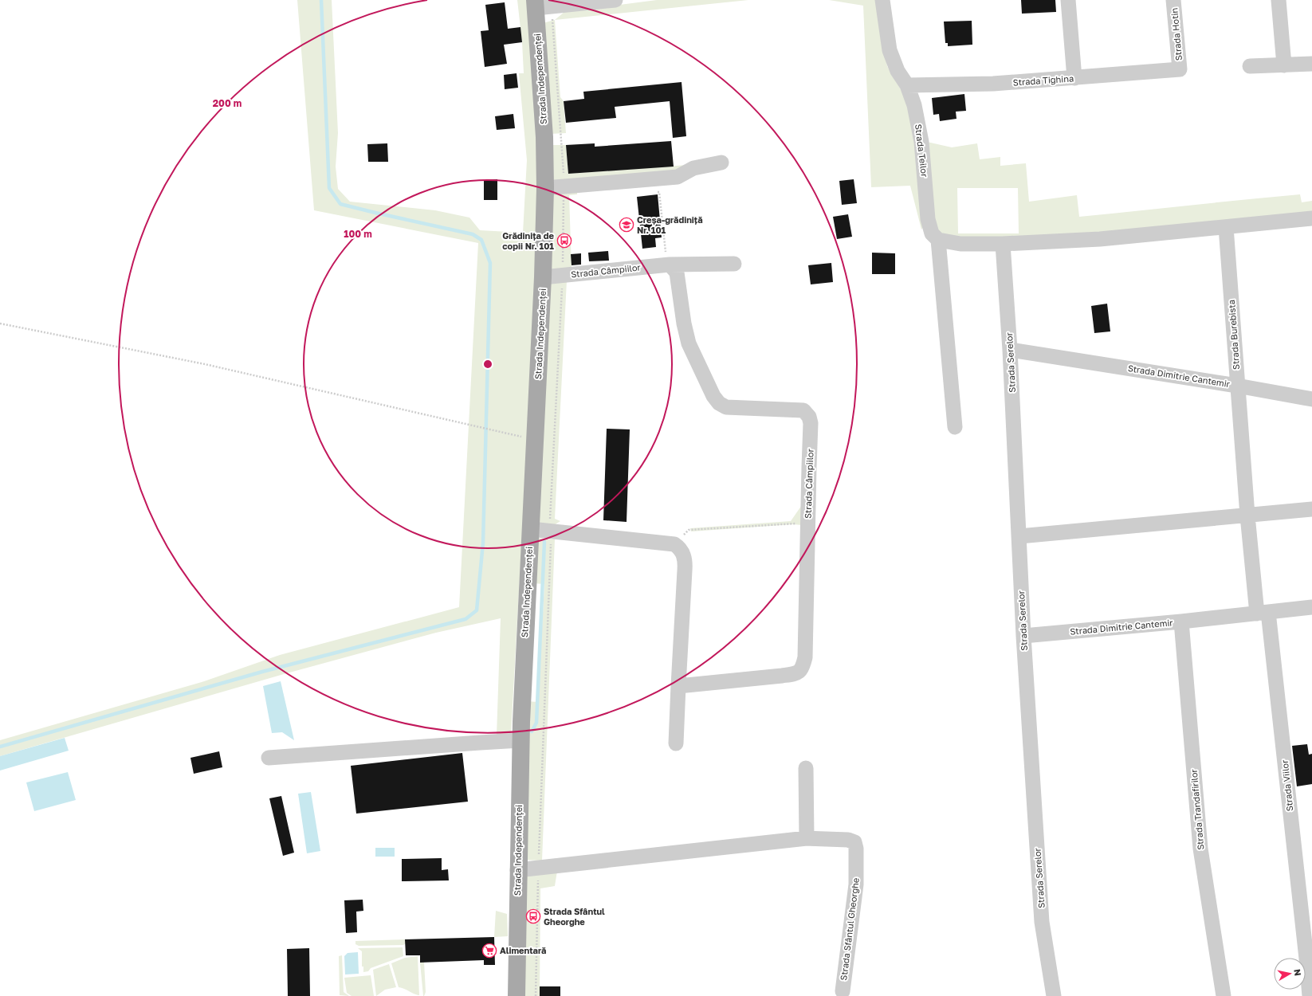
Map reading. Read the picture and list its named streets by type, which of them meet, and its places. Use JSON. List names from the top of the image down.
{
  "streets": {
    "main road": ["Strada Independenței"],
    "street": [
      "Strada Hotin",
      "Strada Tighina",
      "Strada Teilor",
      "Strada Câmpiilor",
      "Strada Burebista",
      "Strada Serelor",
      "Strada Dimitrie Cantemir",
      "Strada Viilor",
      "Strada Trandafirilor",
      "Strada Sfântul Gheorghe"
    ]
  },
  "crossings": [
    ["Strada Hotin", "Strada Tighina"],
    ["Strada Independenței", "Strada Câmpiilor"],
    ["Strada Independenței", "Strada Sfântul Gheorghe"],
    ["Strada Tighina", "Strada Teilor"],
    ["Strada Burebista", "Strada Dimitrie Cantemir"],
    ["Strada Serelor", "Strada Dimitrie Cantemir"],
    ["Strada Dimitrie Cantemir", "Strada Viilor"],
    ["Strada Dimitrie Cantemir", "Strada Trandafirilor"]
  ],
  "places": {
    "school or university": ["Creșa-grădiniță Nr. 101"],
    "bus stop": ["Grădinița de copii Nr. 101", "Strada Sfântul Gheorghe"],
    "supermarket": ["Alimentară"]
  },
  "north": "right",
  "rings": ["200 m", "100 m"]
}
